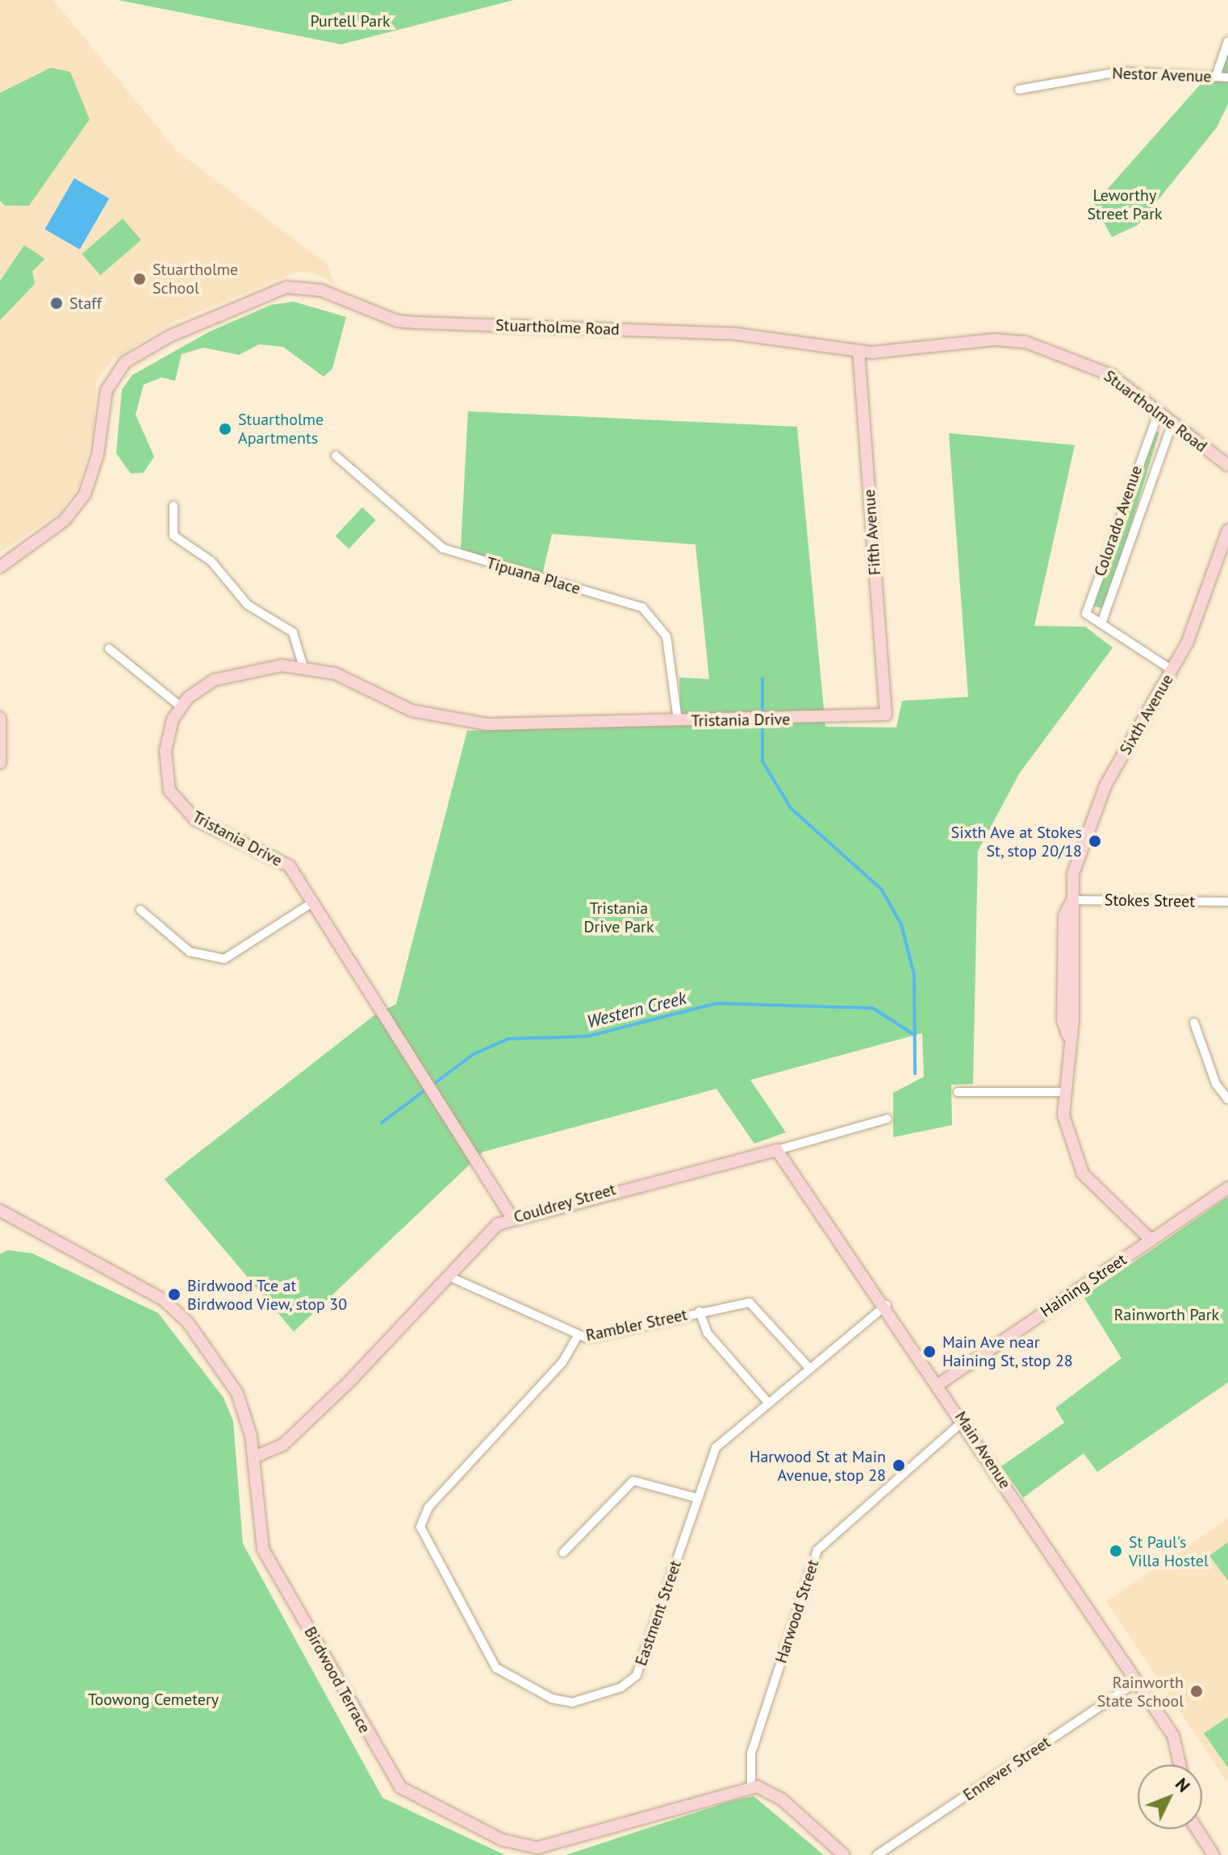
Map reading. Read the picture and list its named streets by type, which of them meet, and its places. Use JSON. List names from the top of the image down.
{
  "streets": {
    "street": [
      "Nestor Avenue",
      "Stuartholme Road",
      "Colorado Avenue",
      "Fifth Avenue",
      "Tipuana Place",
      "Sixth Avenue",
      "Tristania Drive",
      "Stokes Street",
      "Couldrey Street",
      "Haining Street",
      "Rambler Street",
      "Main Avenue",
      "Harwood Street",
      "Eastment Street",
      "Birdwood Terrace",
      "Ennever Street"
    ]
  },
  "crossings": [
    ["Stuartholme Road", "Colorado Avenue"],
    ["Stuartholme Road", "Fifth Avenue"],
    ["Colorado Avenue", "Sixth Avenue"],
    ["Fifth Avenue", "Tristania Drive"],
    ["Tipuana Place", "Tristania Drive"],
    ["Sixth Avenue", "Stokes Street"],
    ["Sixth Avenue", "Haining Street"],
    ["Tristania Drive", "Couldrey Street"],
    ["Couldrey Street", "Rambler Street"],
    ["Couldrey Street", "Main Avenue"],
    ["Couldrey Street", "Birdwood Terrace"],
    ["Haining Street", "Main Avenue"],
    ["Rambler Street", "Eastment Street"],
    ["Main Avenue", "Harwood Street"],
    ["Main Avenue", "Eastment Street"],
    ["Main Avenue", "Ennever Street"],
    ["Harwood Street", "Birdwood Terrace"]
  ],
  "water": ["Western Creek"],
  "parks": [
    "Purtell Park",
    "Leworthy Street Park",
    "Tristania Drive Park",
    "Rainworth Park",
    "Toowong Cemetery"
  ],
  "places": [
    "Stuartholme School",
    "Staff",
    "Stuartholme Apartments",
    "Sixth Ave at Stokes St, stop 20/18",
    "Birdwood Tce at Birdwood View, stop 30",
    "Main Ave near Haining St, stop 28",
    "Harwood St at Main Avenue, stop 28",
    "St Paul's Villa Hostel",
    "Rainworth State School"
  ],
  "north": "top right"
}
